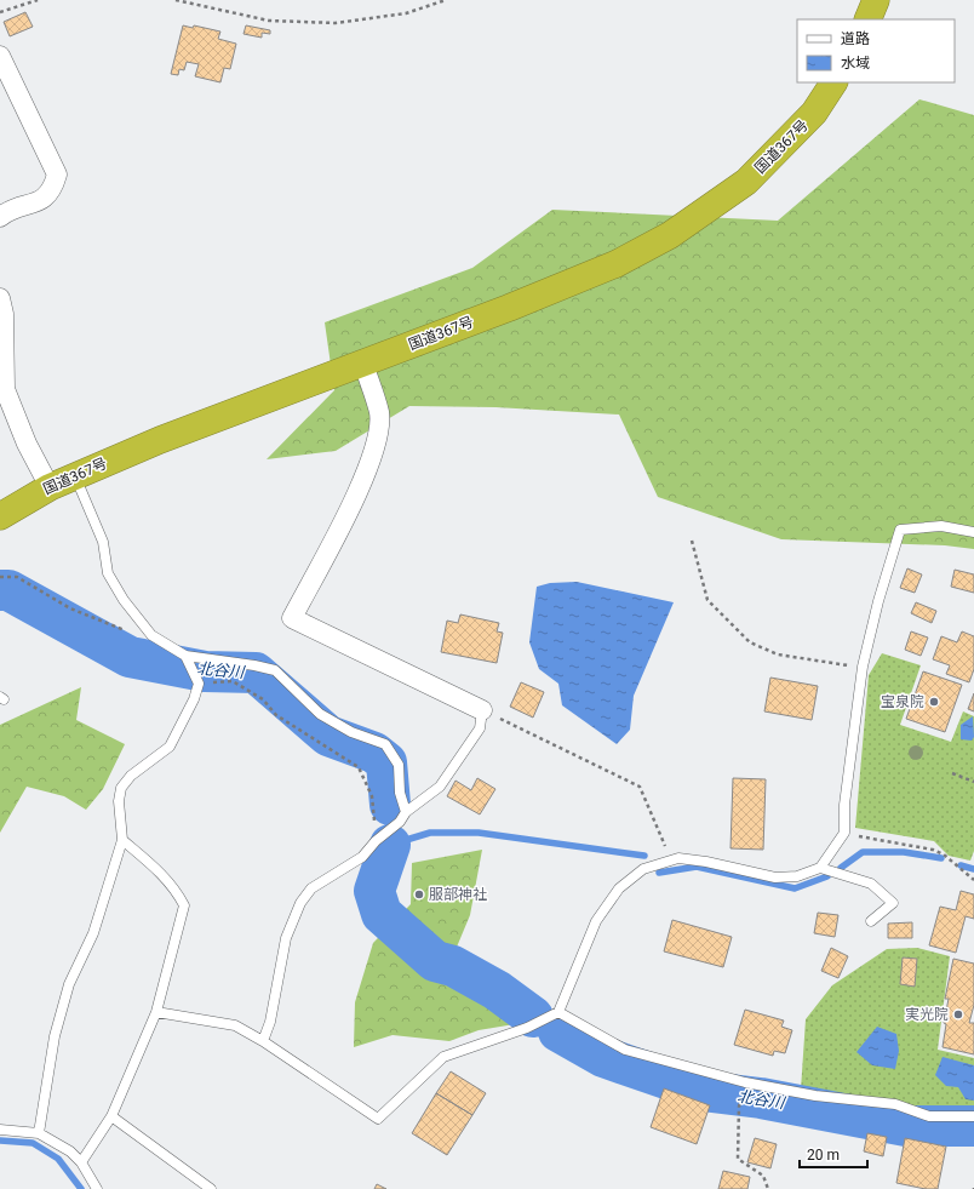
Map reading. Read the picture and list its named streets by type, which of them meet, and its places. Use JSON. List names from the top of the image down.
{
  "streets": {
    "highway": ["国道367号"]
  },
  "water": ["北谷川"],
  "places": ["宝泉院", "服部神社", "実光院"],
  "legend": ["道路", "水域"],
  "scale_bar": "20 m"
}
